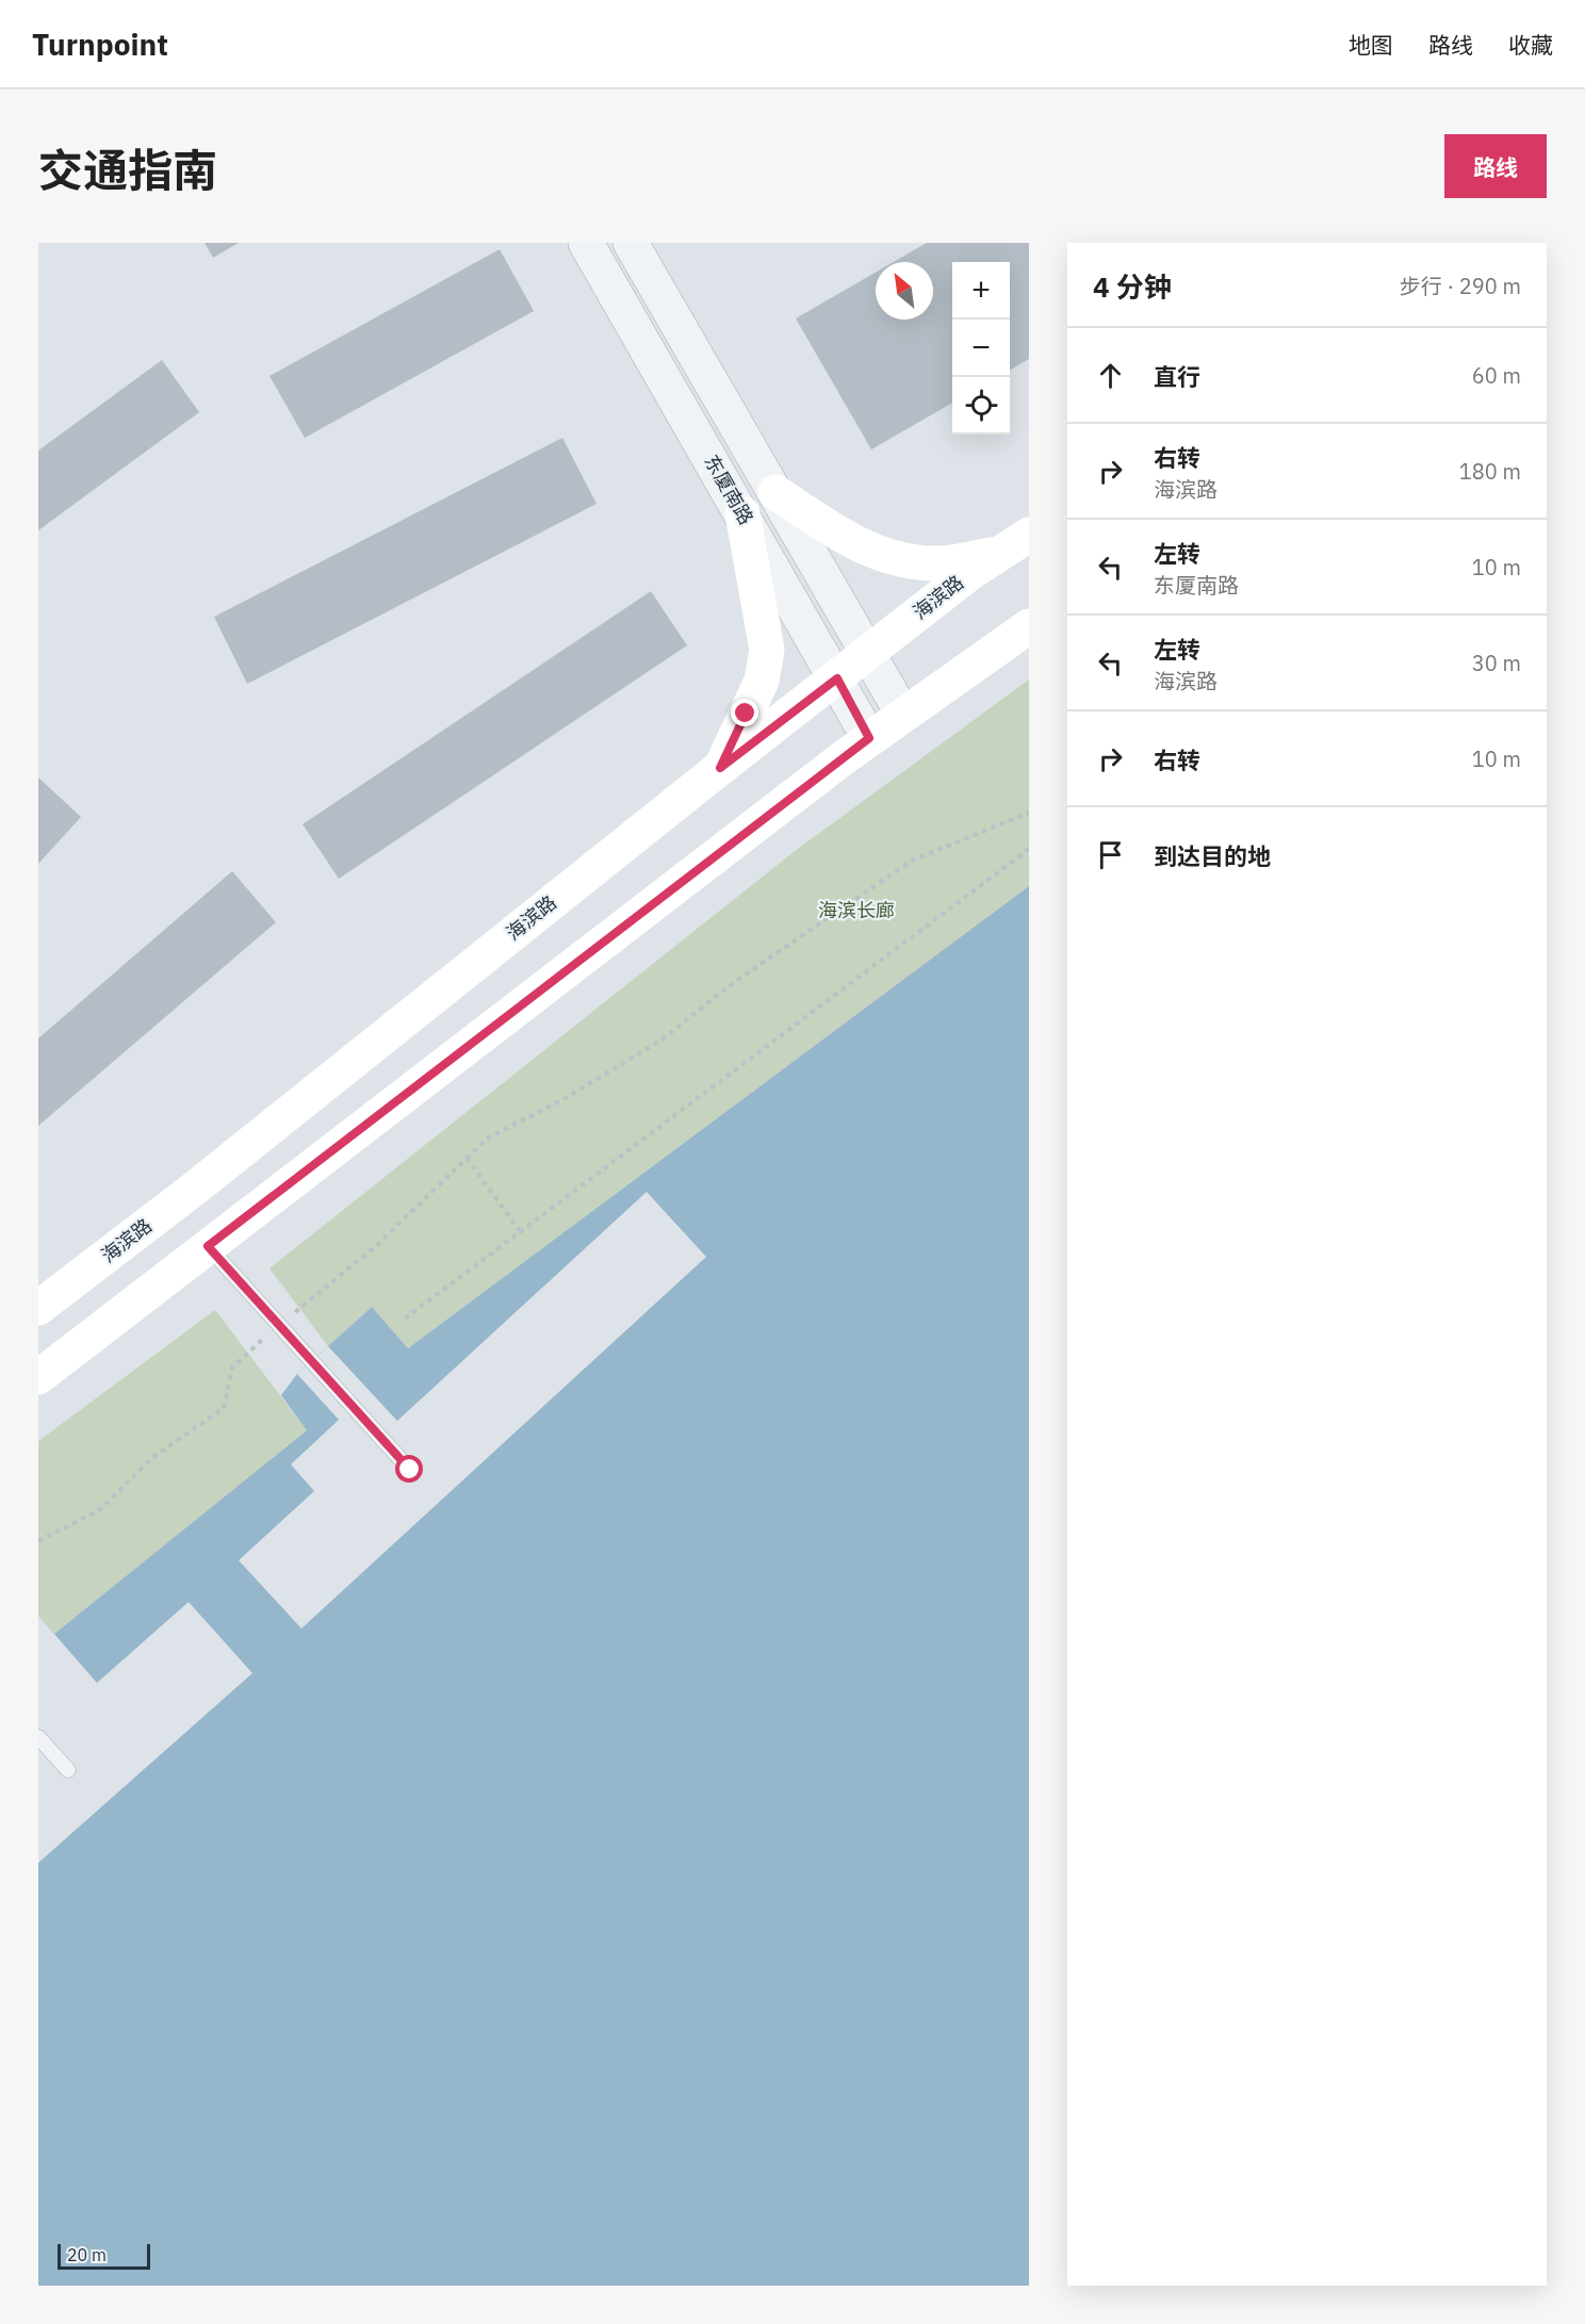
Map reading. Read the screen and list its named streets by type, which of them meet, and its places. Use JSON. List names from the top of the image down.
{
  "streets": {
    "main road": ["海滨路"],
    "street": ["东厦南路"]
  },
  "crossings": [
    ["东厦南路", "海滨路"]
  ],
  "parks": ["海滨长廊"],
  "scale_bar": "20 m",
  "north": "top left",
  "page": {
    "header": "Turnpoint",
    "nav": ["地图", "路线", "收藏"],
    "title": "交通指南",
    "buttons": "路线",
    "heading": ["4 分钟", "步行 · 290 m"],
    "map_buttons": ["+", "−"],
    "list": [
      ["直行", "60 m"],
      ["右转", "海滨路", "180 m"],
      ["左转", "东厦南路", "10 m"],
      ["左转", "海滨路", "30 m"],
      ["右转", "10 m"],
      "到达目的地"
    ],
    "scale": "20 m"
  }
}
